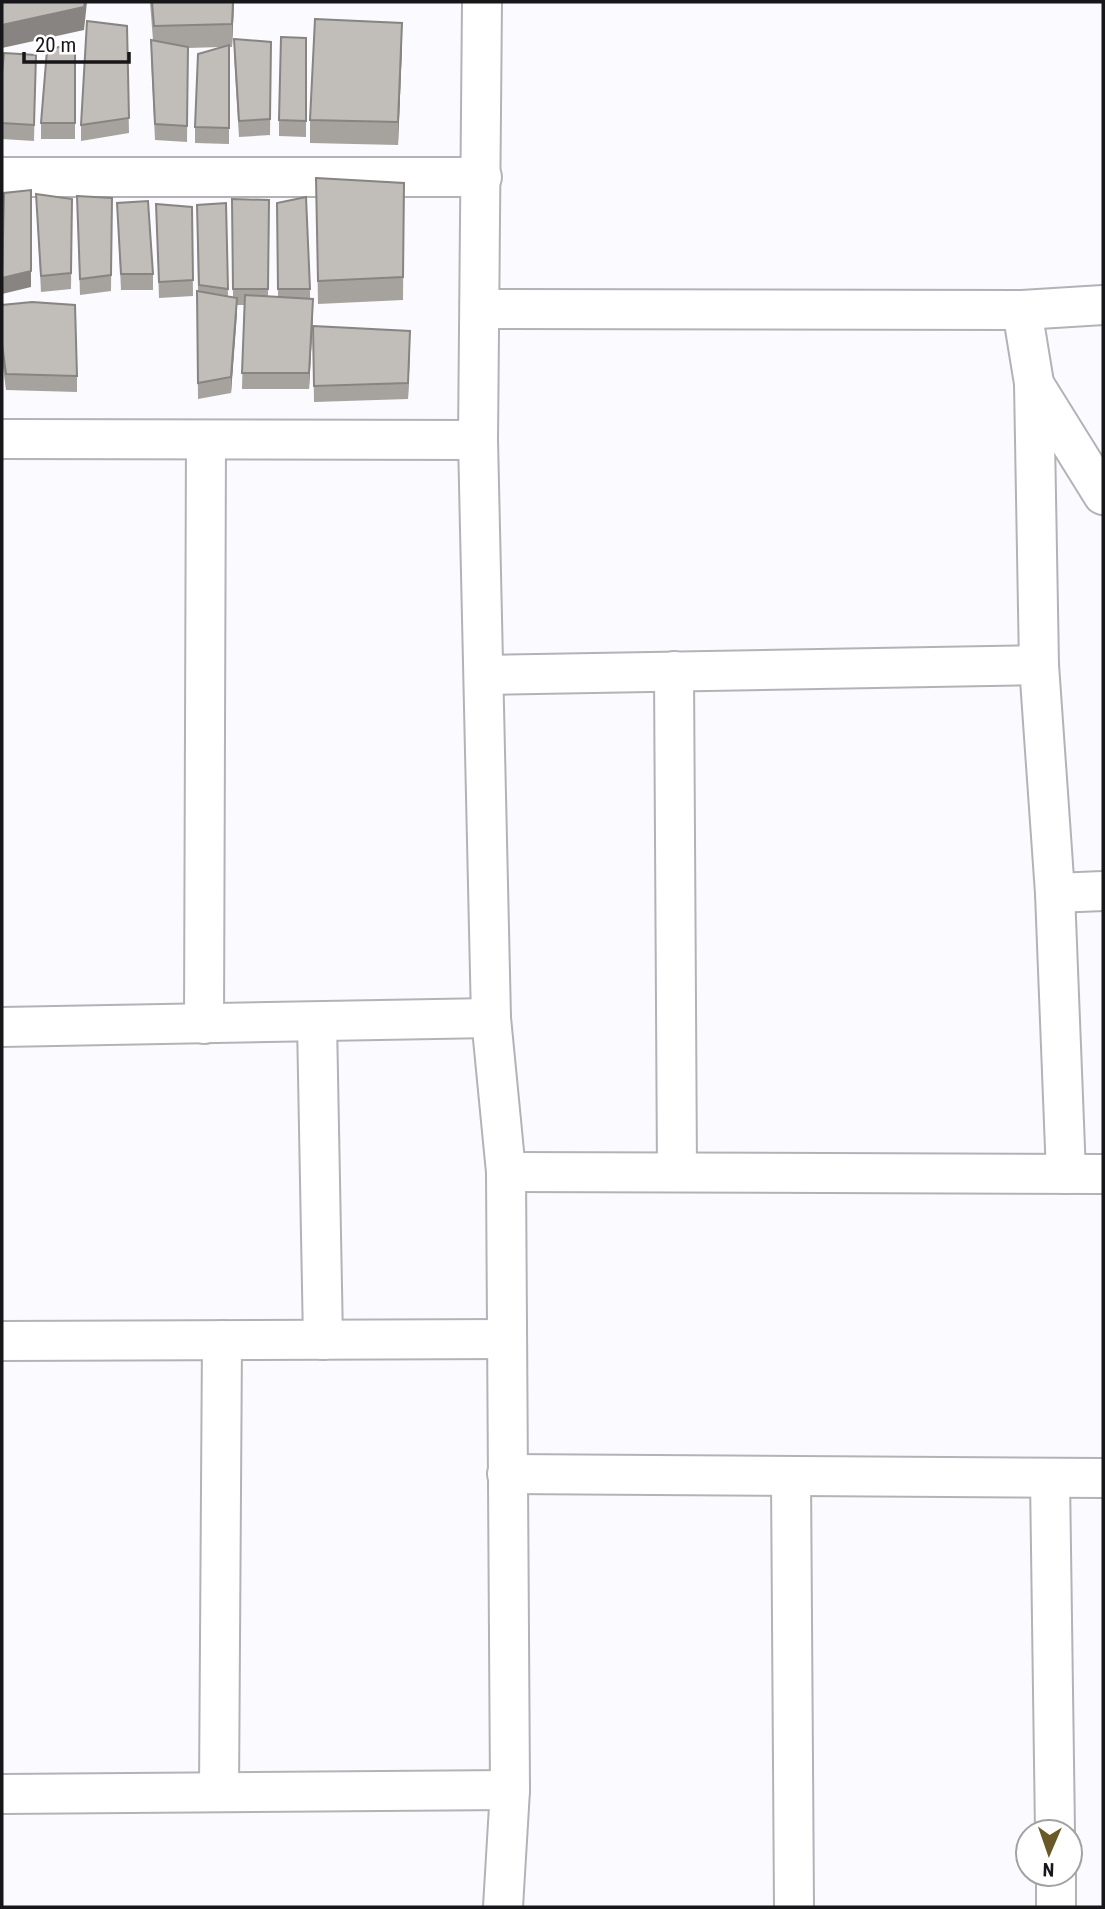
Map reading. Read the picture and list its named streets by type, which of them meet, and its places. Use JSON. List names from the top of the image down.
{
  "scale_bar": "20 m",
  "north": "bottom"
}
